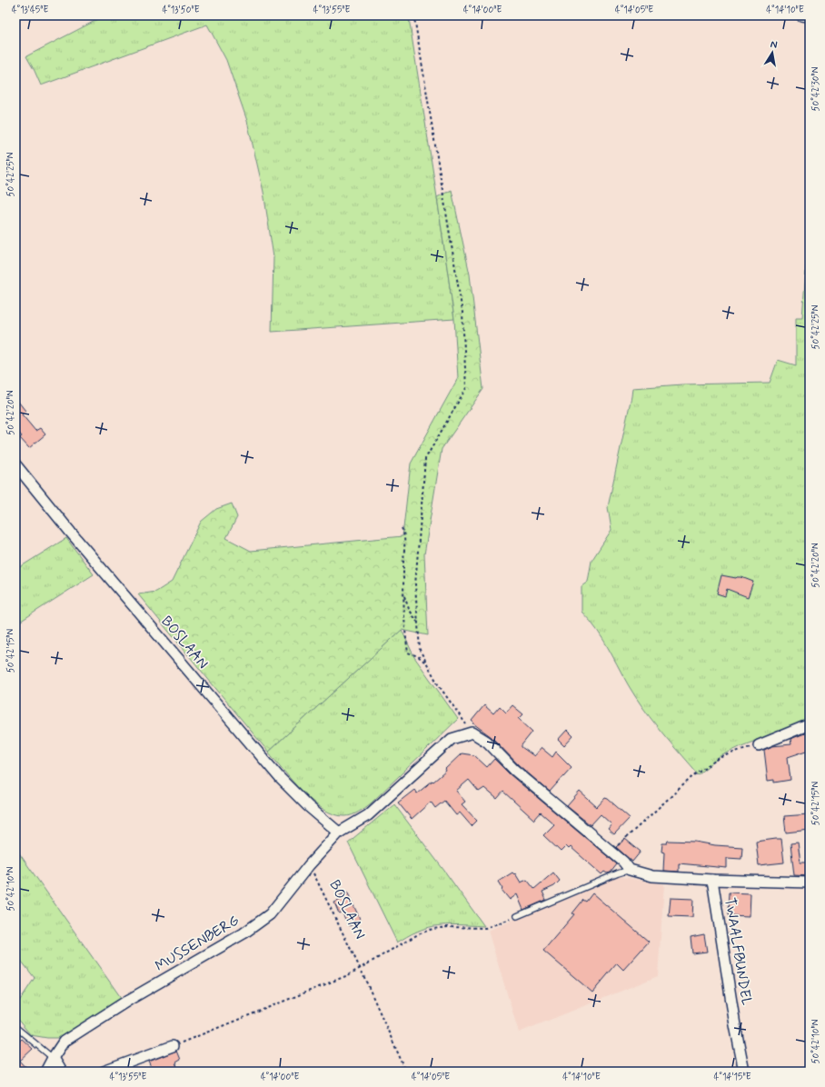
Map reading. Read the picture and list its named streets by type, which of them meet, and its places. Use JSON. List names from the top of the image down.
{
  "streets": {
    "street": ["BOSLAAN", "MUSSENBERG", "TWAALFBUNDEL"]
  },
  "crossings": [
    ["BOSLAAN", "MUSSENBERG"]
  ],
  "north": "top",
  "coordinates": [
    "4°13'45\"E",
    "4°13'50\"E",
    "4°13'55\"E",
    "4°14'00\"E",
    "4°14'05\"E",
    "4°14'10\"E",
    "50°42'30\"N",
    "50°42'25\"N",
    "50°42'20\"N",
    "50°42'15\"N",
    "50°42'10\"N",
    "4°14'15\"E"
  ]
}
